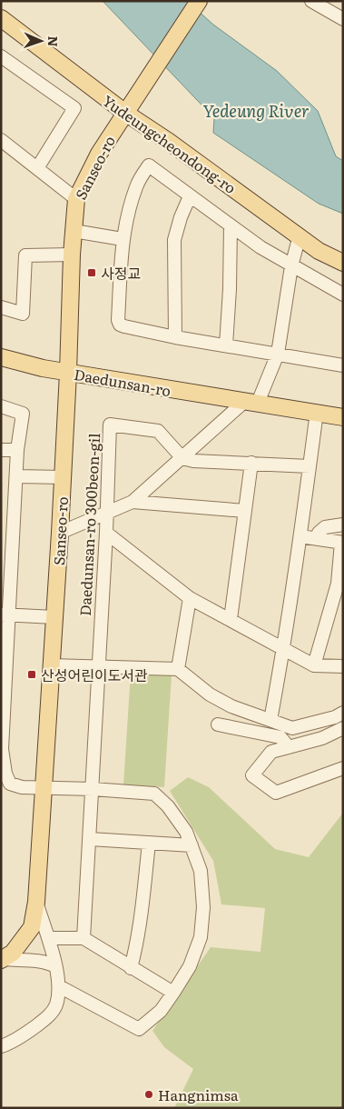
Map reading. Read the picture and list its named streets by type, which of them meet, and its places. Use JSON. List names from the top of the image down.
{
  "streets": {
    "main road": ["Yudeungcheondong-ro", "Sanseo-ro", "Daedunsan-ro"],
    "street": ["Daedunsan-ro 300beon-gil"]
  },
  "crossings": [
    ["Yudeungcheondong-ro", "Sanseo-ro"],
    ["Sanseo-ro", "Daedunsan-ro"]
  ],
  "water": ["Yedeung River"],
  "places": {
    "transit": ["사정교", "산성어린이도서관"],
    "other": ["Hangnimsa"]
  },
  "north": "right"
}
